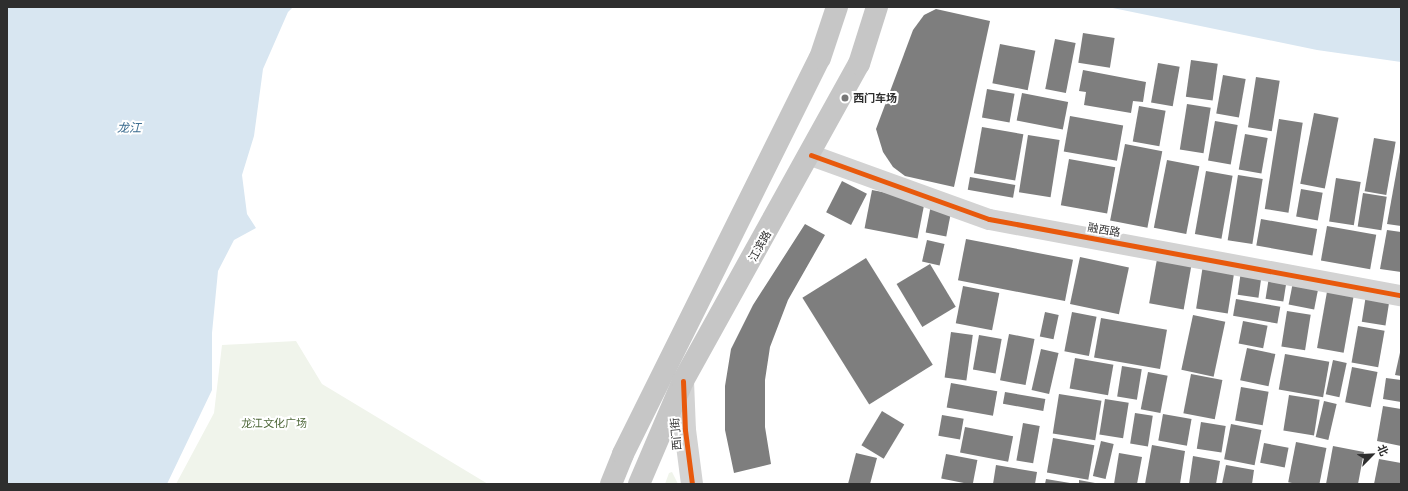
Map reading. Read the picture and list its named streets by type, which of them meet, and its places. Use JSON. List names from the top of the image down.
{
  "streets": {
    "main road": ["江滨路"],
    "street": ["融西路", "西门街"]
  },
  "crossings": [
    ["融西路", "江滨路"],
    ["江滨路", "西门街"]
  ],
  "water": ["龙江"],
  "parks": ["龙江文化广场"],
  "places": ["西门车场"],
  "north": "top right"
}
